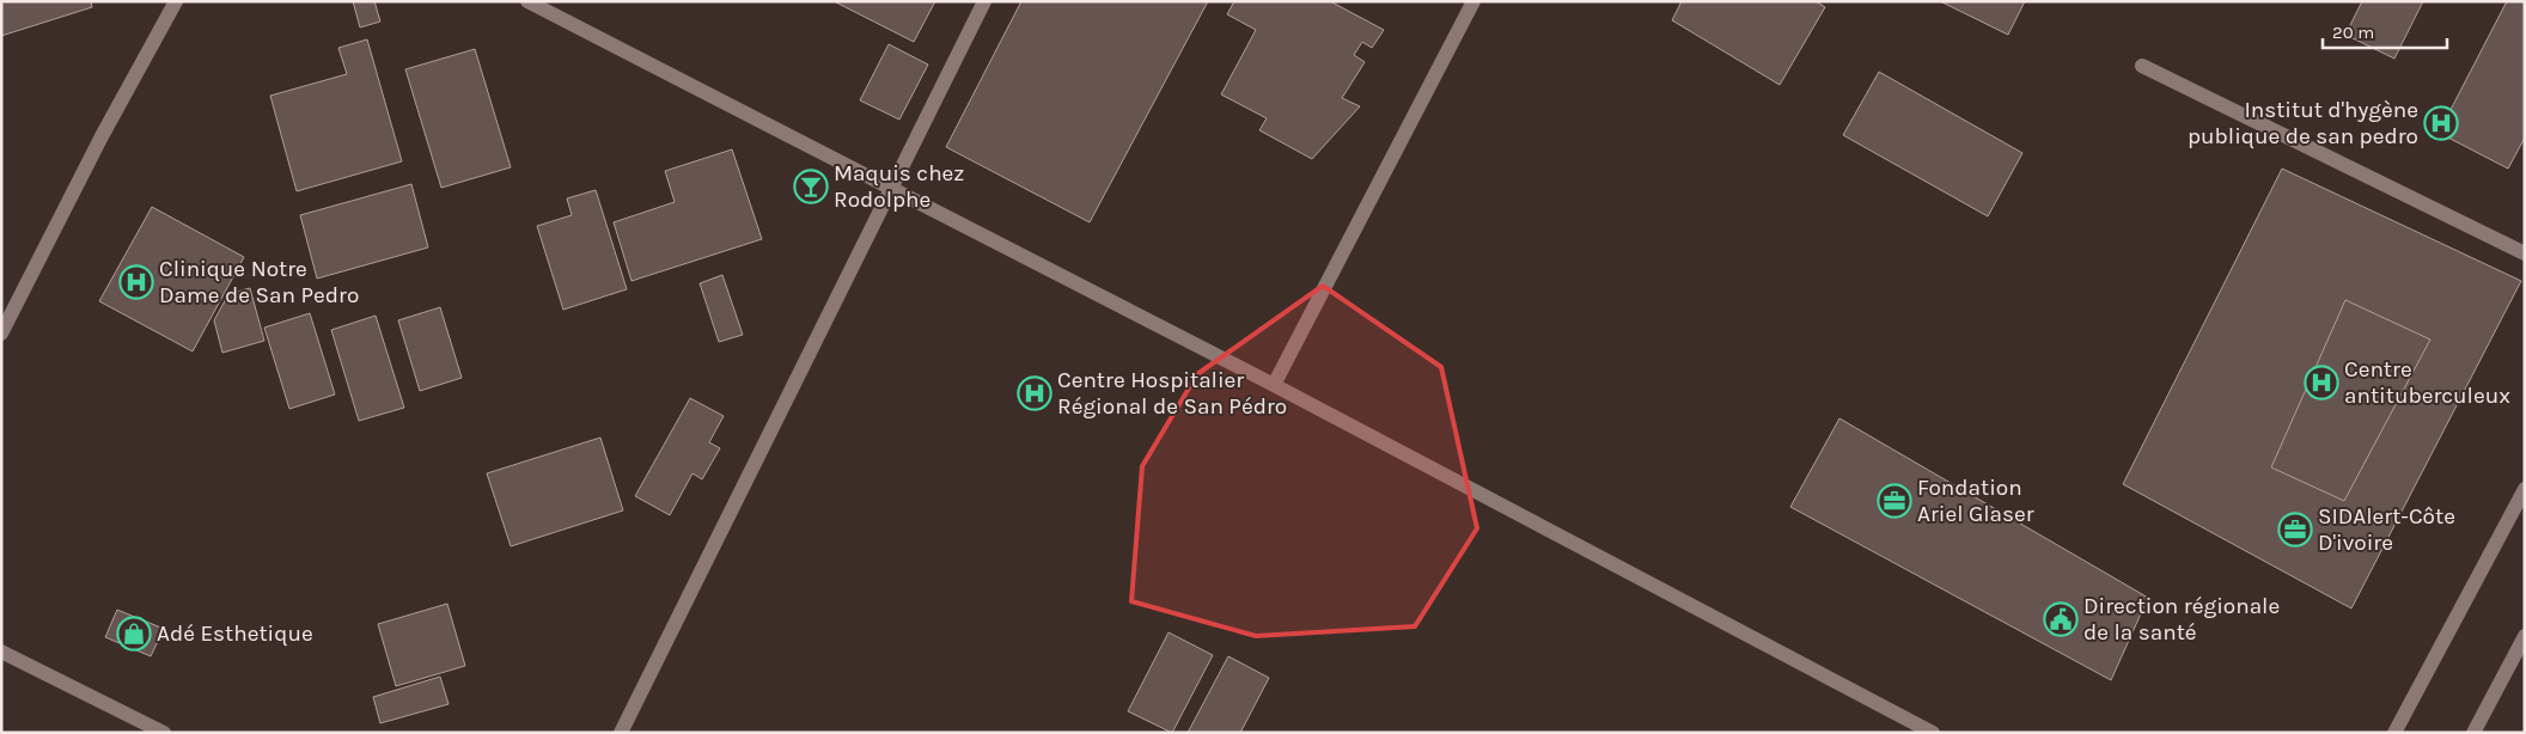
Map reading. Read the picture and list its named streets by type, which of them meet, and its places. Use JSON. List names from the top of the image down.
{
  "places": {
    "hospital": [
      "Institut d'hygène publique de san pedro",
      "Clinique Notre Dame de San Pedro",
      "Centre antituberculeux",
      "Centre Hospitalier Régional de San Pédro"
    ],
    "bar": ["Maquis chez Rodolphe"],
    "office": ["Fondation Ariel Glaser", "SIDAlert-Côte D'ivoire"],
    "public building": ["Direction régionale de la santé"],
    "shop": ["Adé Esthetique"]
  },
  "scale_bar": "20 m"
}
